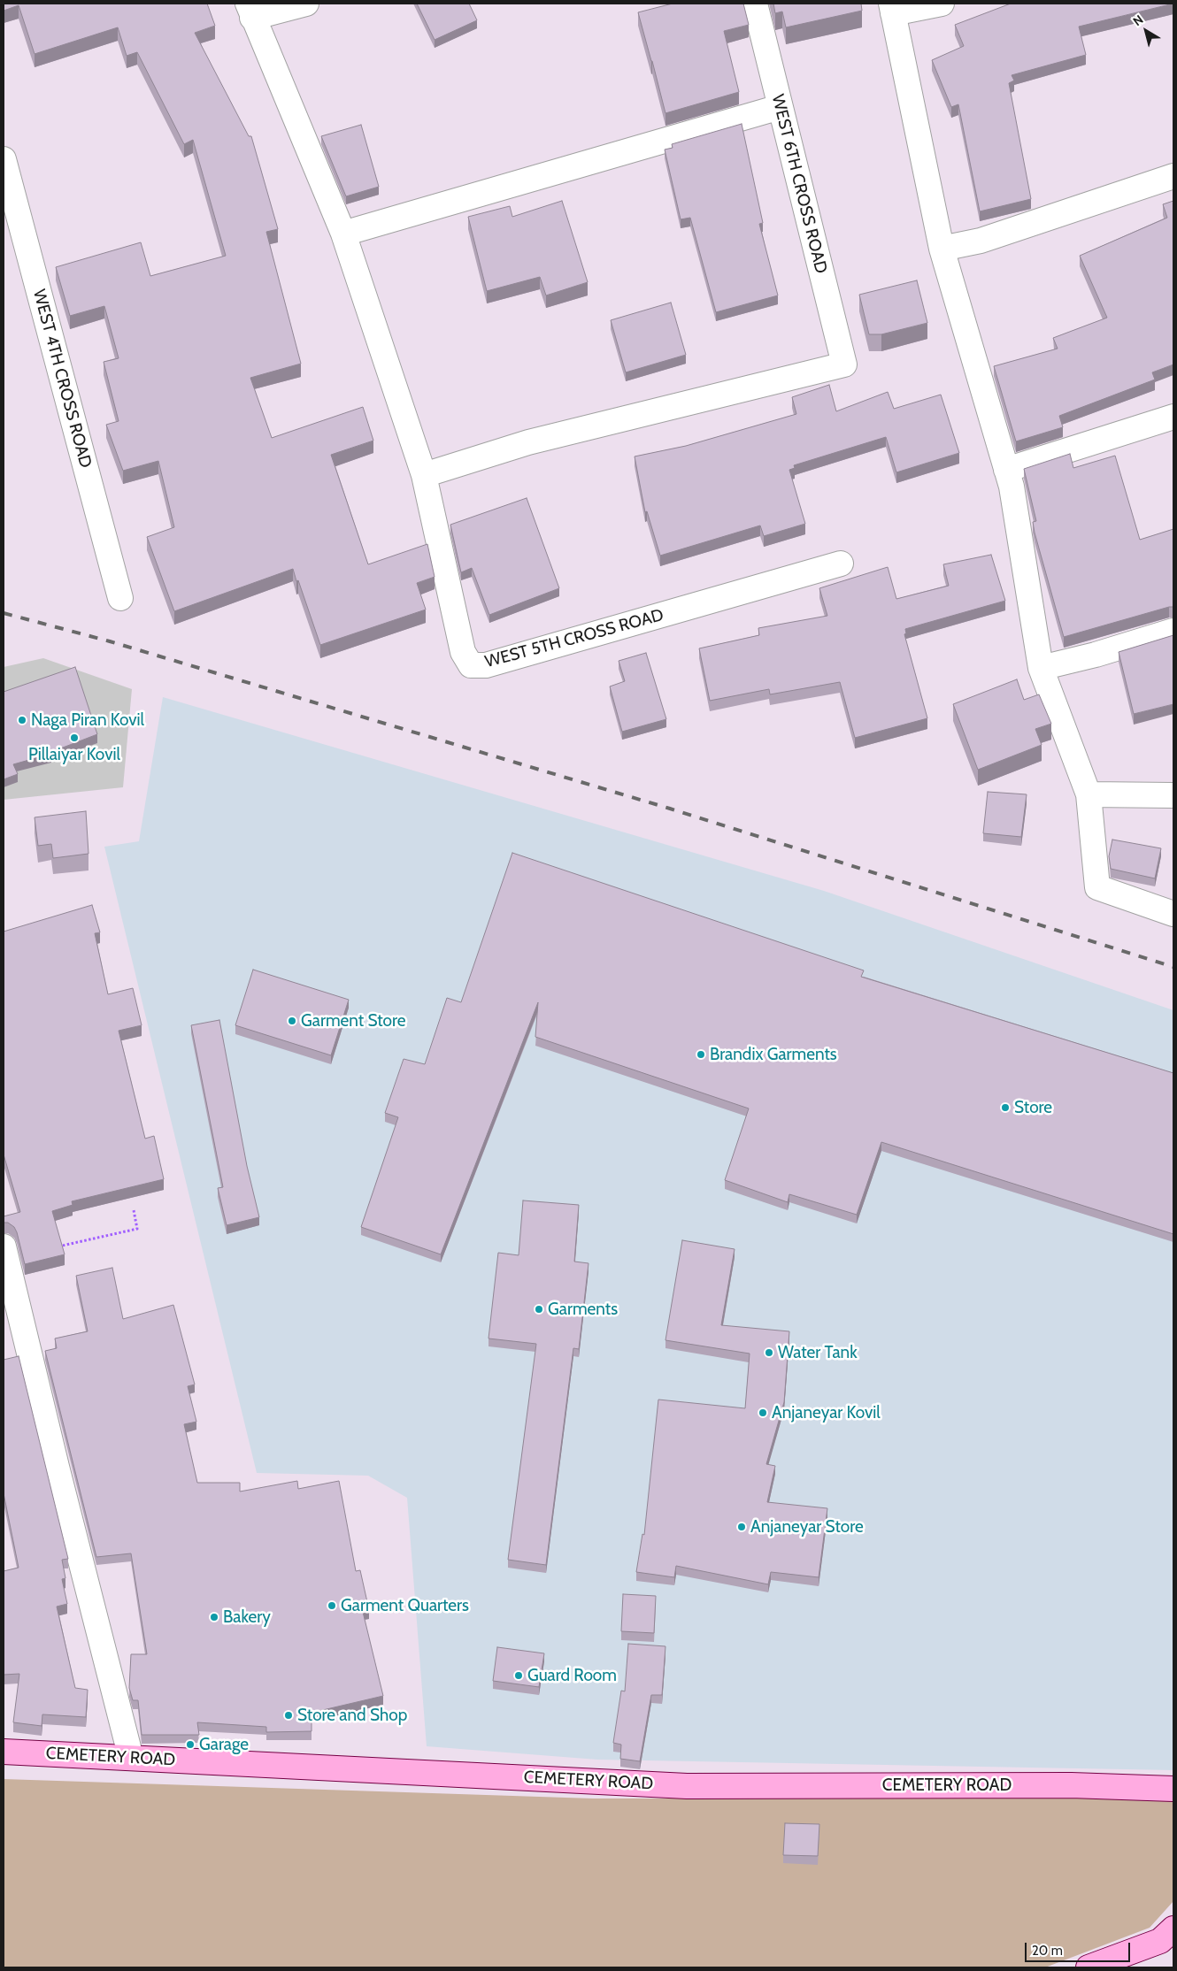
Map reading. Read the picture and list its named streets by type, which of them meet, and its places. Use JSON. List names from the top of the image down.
{
  "streets": {
    "main road": ["CEMETERY ROAD"],
    "street": ["WEST 6TH CROSS ROAD", "WEST 4TH CROSS ROAD", "WEST 5TH CROSS ROAD"]
  },
  "crossings": [
    ["WEST 6TH CROSS ROAD", "WEST 5TH CROSS ROAD"]
  ],
  "places": [
    "Naga Piran Kovil",
    "Pillaiyar Kovil",
    "Garment Store",
    "Brandix Garments",
    "Store",
    "Garments",
    "Water Tank",
    "Anjaneyar Kovil",
    "Anjaneyar Store",
    "Garment Quarters",
    "Bakery",
    "Guard Room",
    "Store and Shop",
    "Garage"
  ],
  "scale_bar": "20 m",
  "north": "top left"
}
